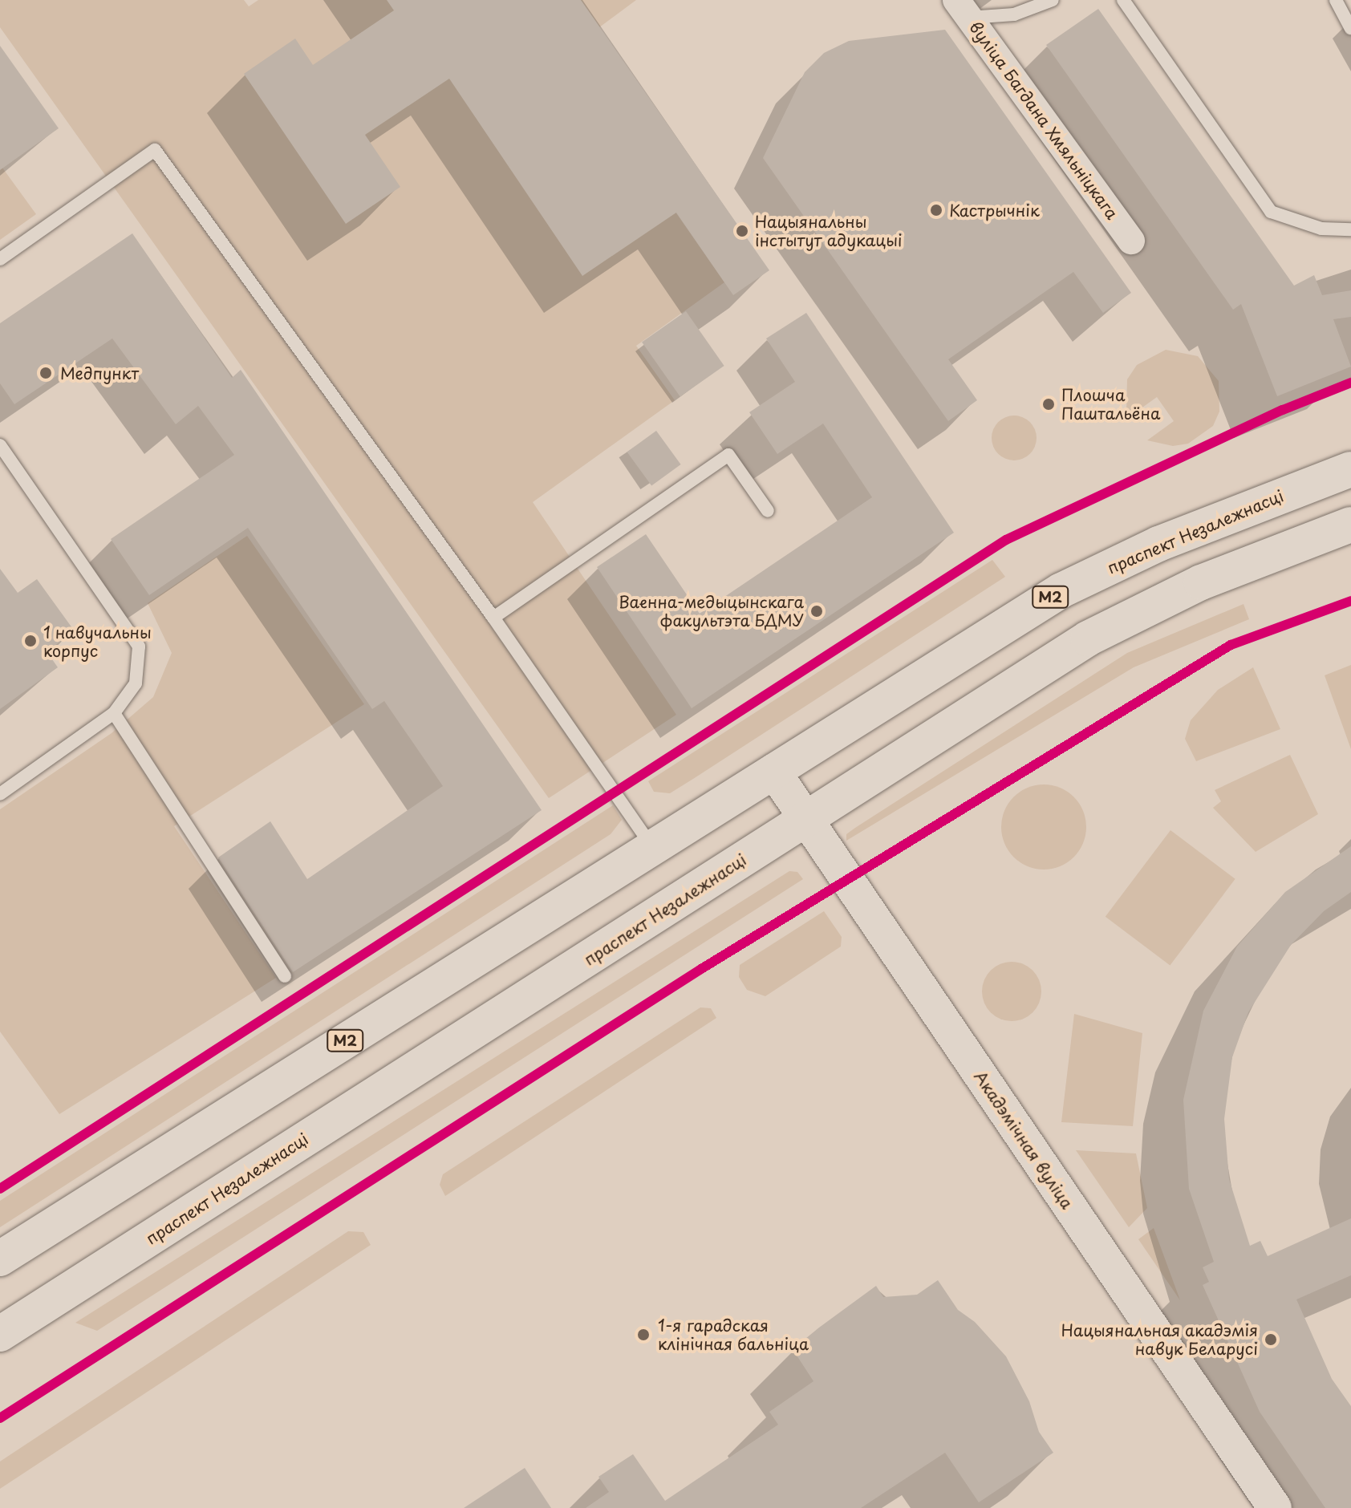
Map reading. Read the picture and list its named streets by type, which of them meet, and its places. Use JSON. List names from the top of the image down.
{
  "streets": {
    "main road": ["праспект Незалежнасці", "М2"],
    "street": ["вуліца Багдана Хмяльніцкага", "Акадэмічная вуліца"]
  },
  "crossings": [
    ["праспект Незалежнасці", "Акадэмічная вуліца"]
  ],
  "places": [
    "Кастрычнік",
    "Нацыянальны інстытут адукацыі",
    "Медпункт",
    "Плошча Паштальёна",
    "Ваенна-медыцынскага факультэта БДМУ",
    "1 навучальны корпус",
    "1-я гарадская клінічная бальніца",
    "Нацыянальная акадэмія навук Беларусі"
  ]
}
